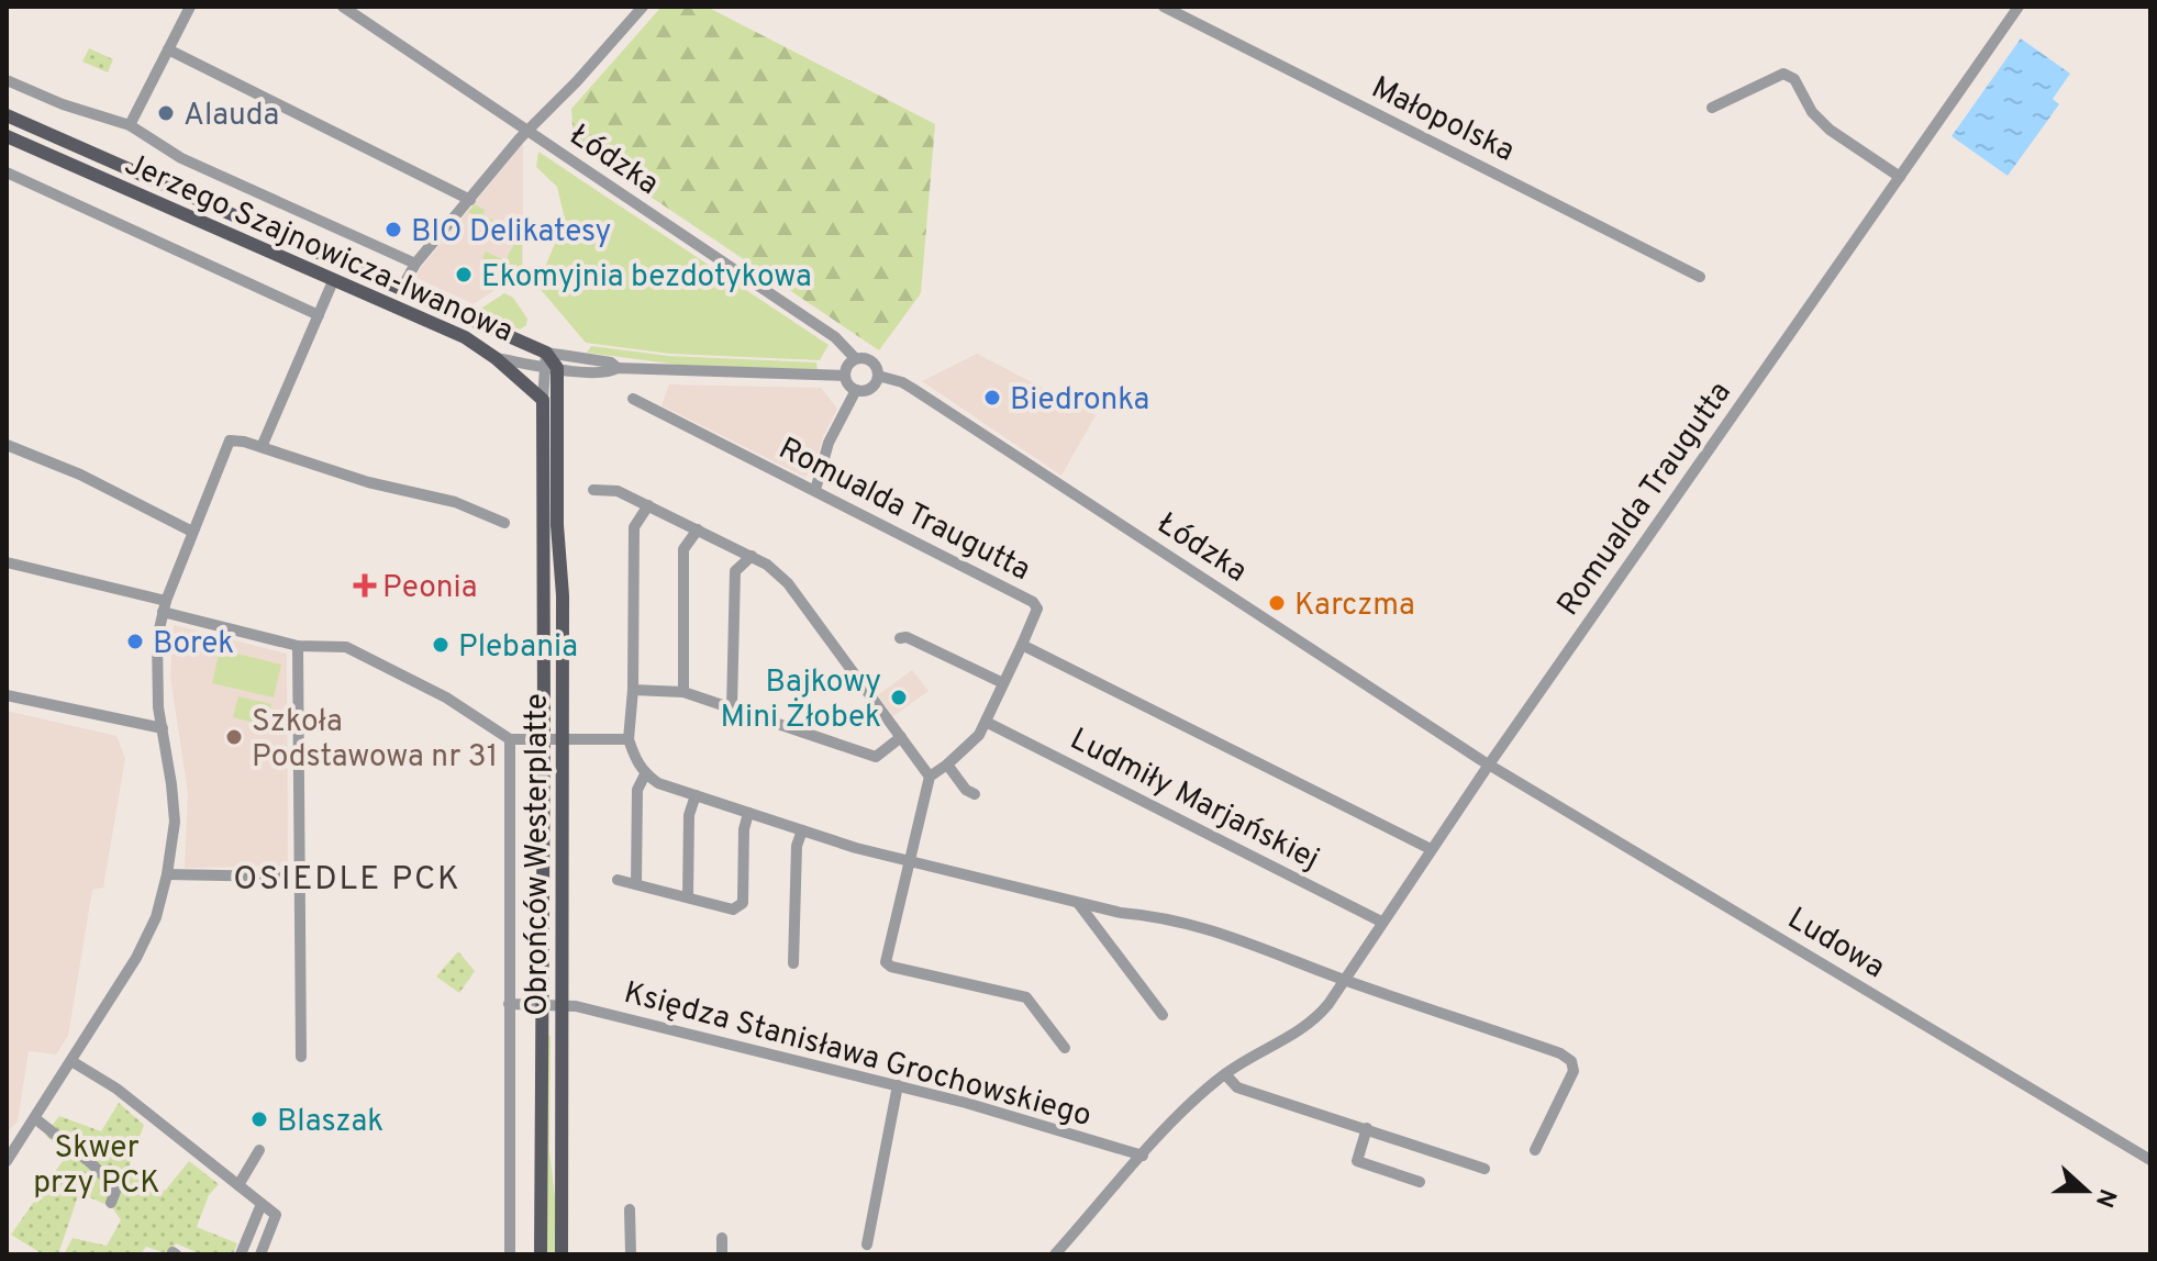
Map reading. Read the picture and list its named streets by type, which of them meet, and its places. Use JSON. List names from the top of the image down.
{
  "streets": {
    "main road": ["Jerzego Szajnowicza-Iwanowa", "Obrońców Westerplatte"],
    "street": [
      "Małopolska",
      "Łódzka",
      "Romualda Traugutta",
      "Ludmiły Marjańskiej",
      "Ludowa",
      "Księdza Stanisława Grochowskiego"
    ]
  },
  "crossings": [
    ["Łódzka", "Jerzego Szajnowicza-Iwanowa"],
    ["Łódzka", "Romualda Traugutta"],
    ["Łódzka", "Ludowa"],
    ["Jerzego Szajnowicza-Iwanowa", "Obrońców Westerplatte"],
    ["Romualda Traugutta", "Ludmiły Marjańskiej"],
    ["Romualda Traugutta", "Ludowa"],
    ["Romualda Traugutta", "Księdza Stanisława Grochowskiego"],
    ["Obrońców Westerplatte", "Księdza Stanisława Grochowskiego"]
  ],
  "districts": ["OSIEDLE PCK"],
  "parks": ["Skwer przy PCK"],
  "places": {
    "other": [
      "Alauda",
      "BIO Delikatesy",
      "Ekomyjnia bezdotykowa",
      "Biedronka",
      "Karczma",
      "Borek",
      "Plebania",
      "Bajkowy Mini Żłobek",
      "Szkoła Podstawowa nr 31",
      "Blaszak"
    ],
    "health": ["Peonia"]
  },
  "north": "right"
}
